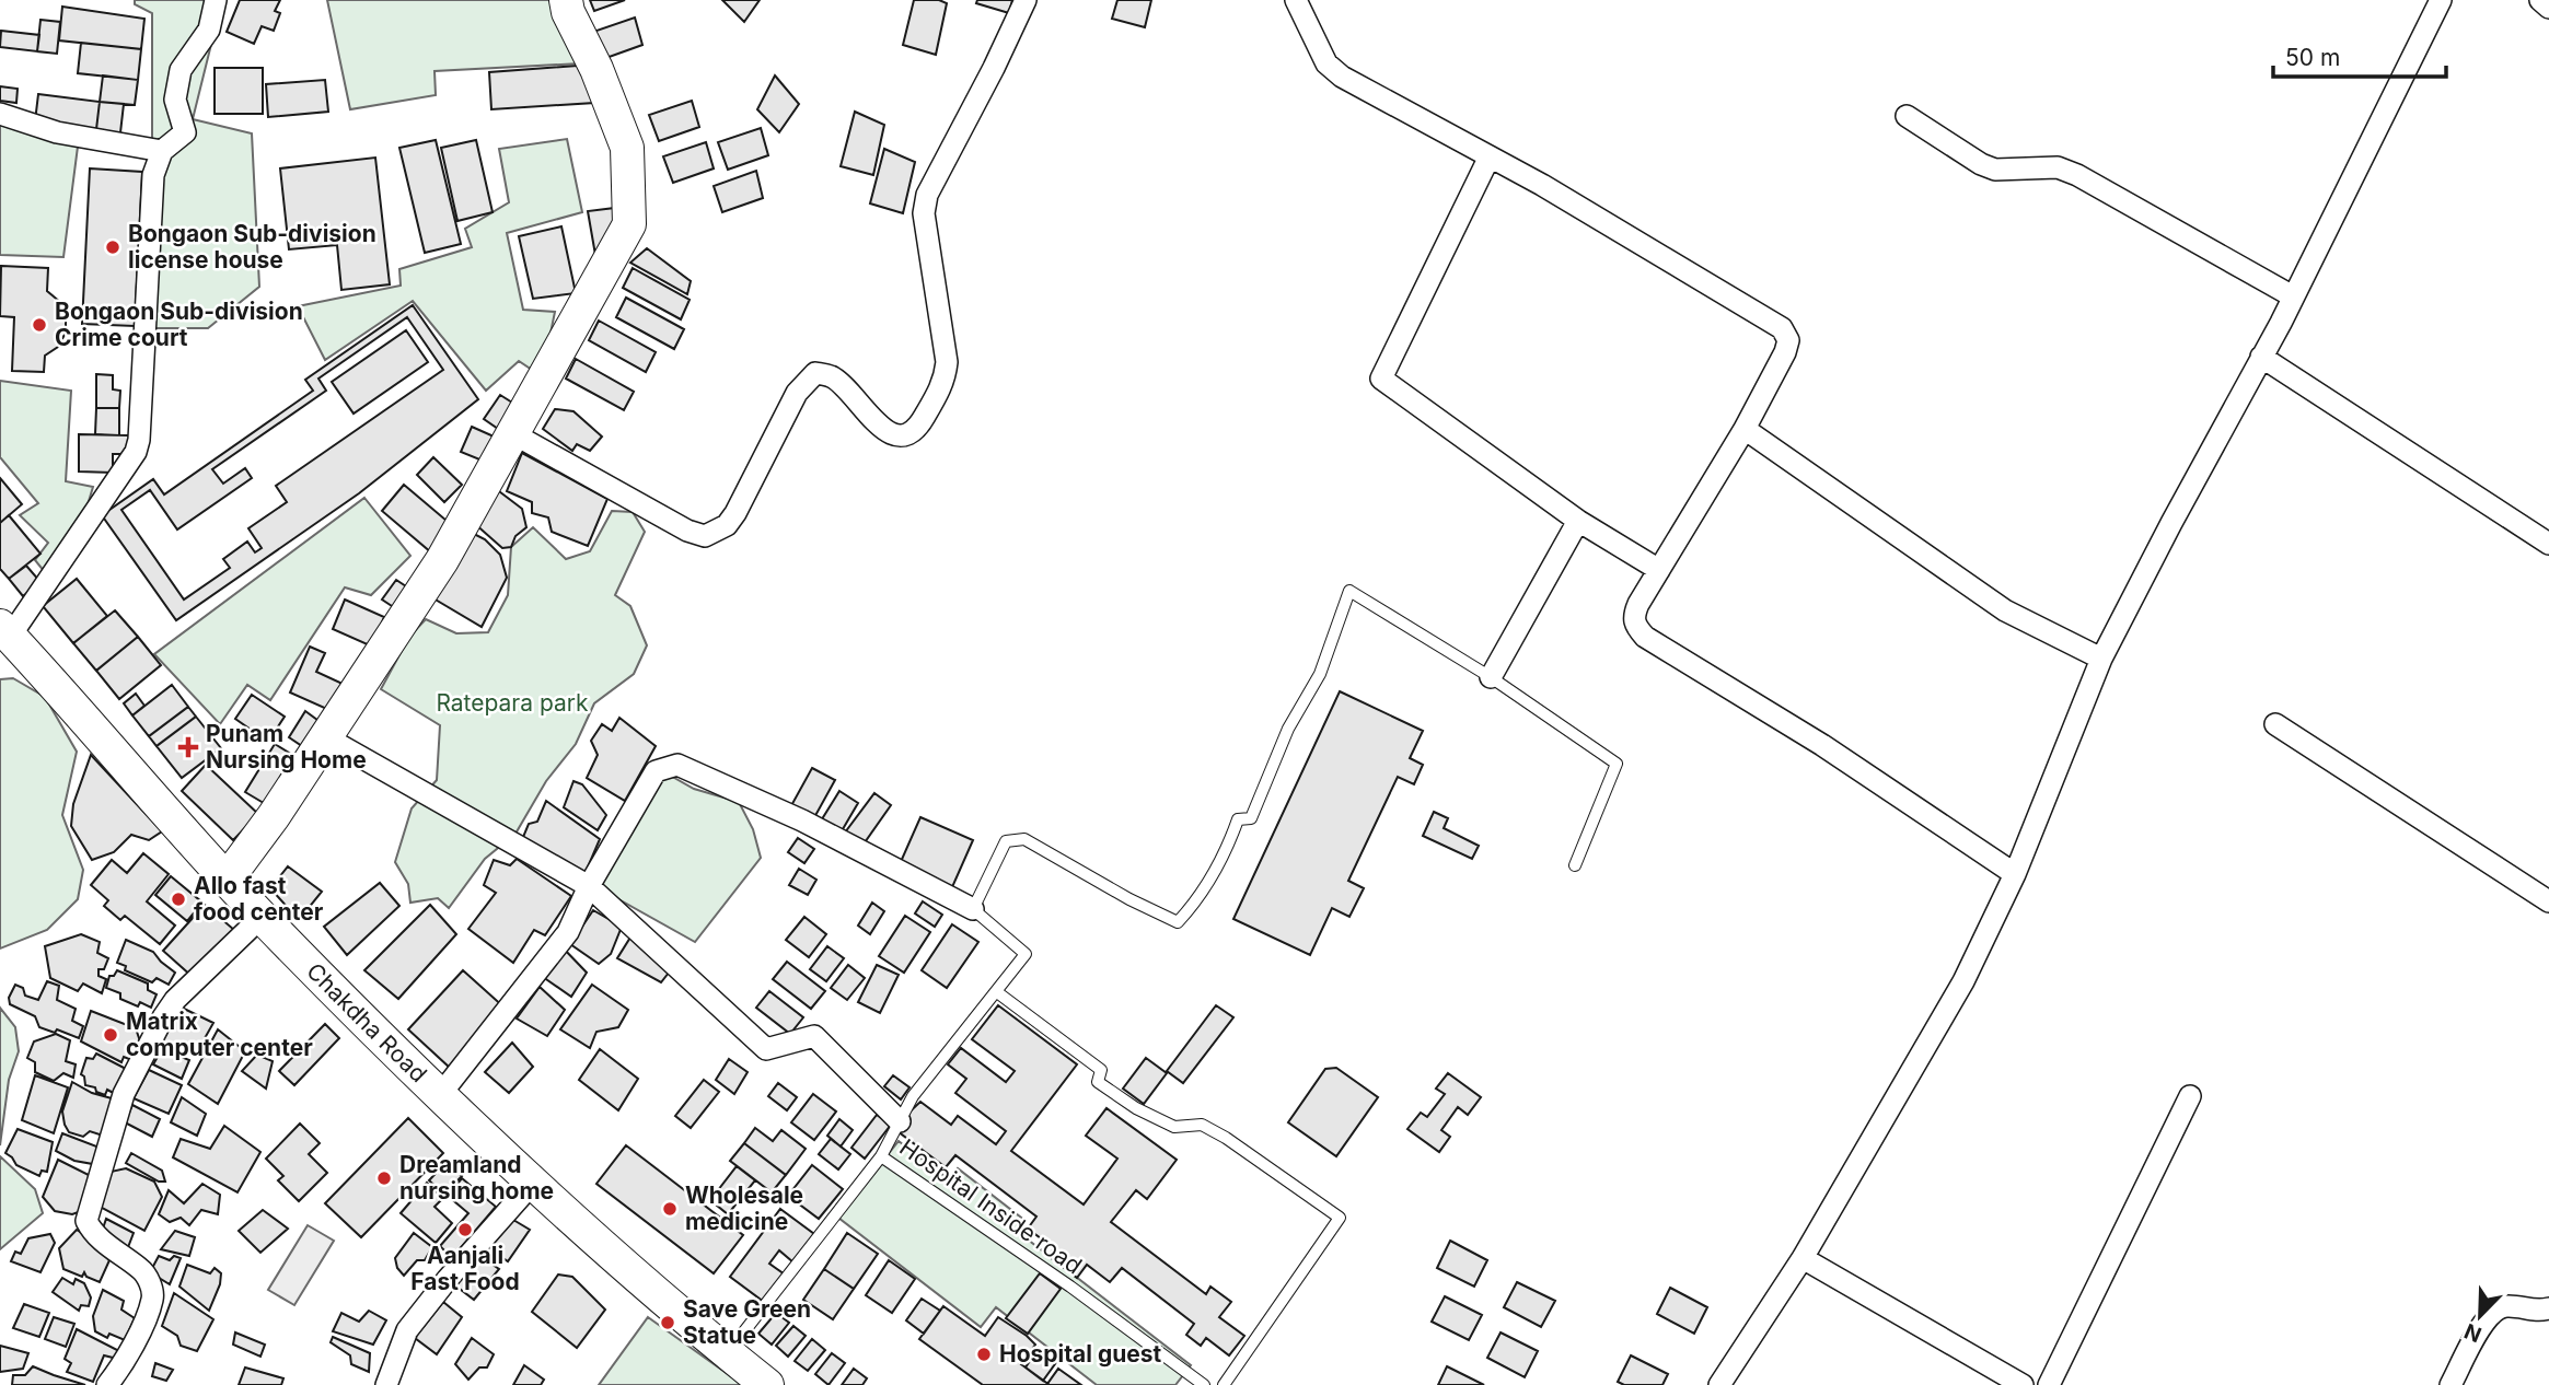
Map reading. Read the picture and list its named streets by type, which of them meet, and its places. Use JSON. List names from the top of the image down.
{
  "streets": {
    "main road": ["Chakdha Road"],
    "lane": ["Hospital Inside road"]
  },
  "crossings": [
    ["Chakdha Road", "Hospital Inside road"]
  ],
  "parks": ["Ratepara park"],
  "places": {
    "other": [
      "Bongaon Sub-division license house",
      "Bongaon Sub-division Crime court",
      "Allo fast food center",
      "Matrix computer center",
      "Dreamland nursing home",
      "Wholesale medicine",
      "Aanjali Fast Food",
      "Save Green Statue",
      "Hospital guest"
    ],
    "health": ["Punam Nursing Home"]
  },
  "scale_bar": "50 m",
  "north": "bottom left"
}
